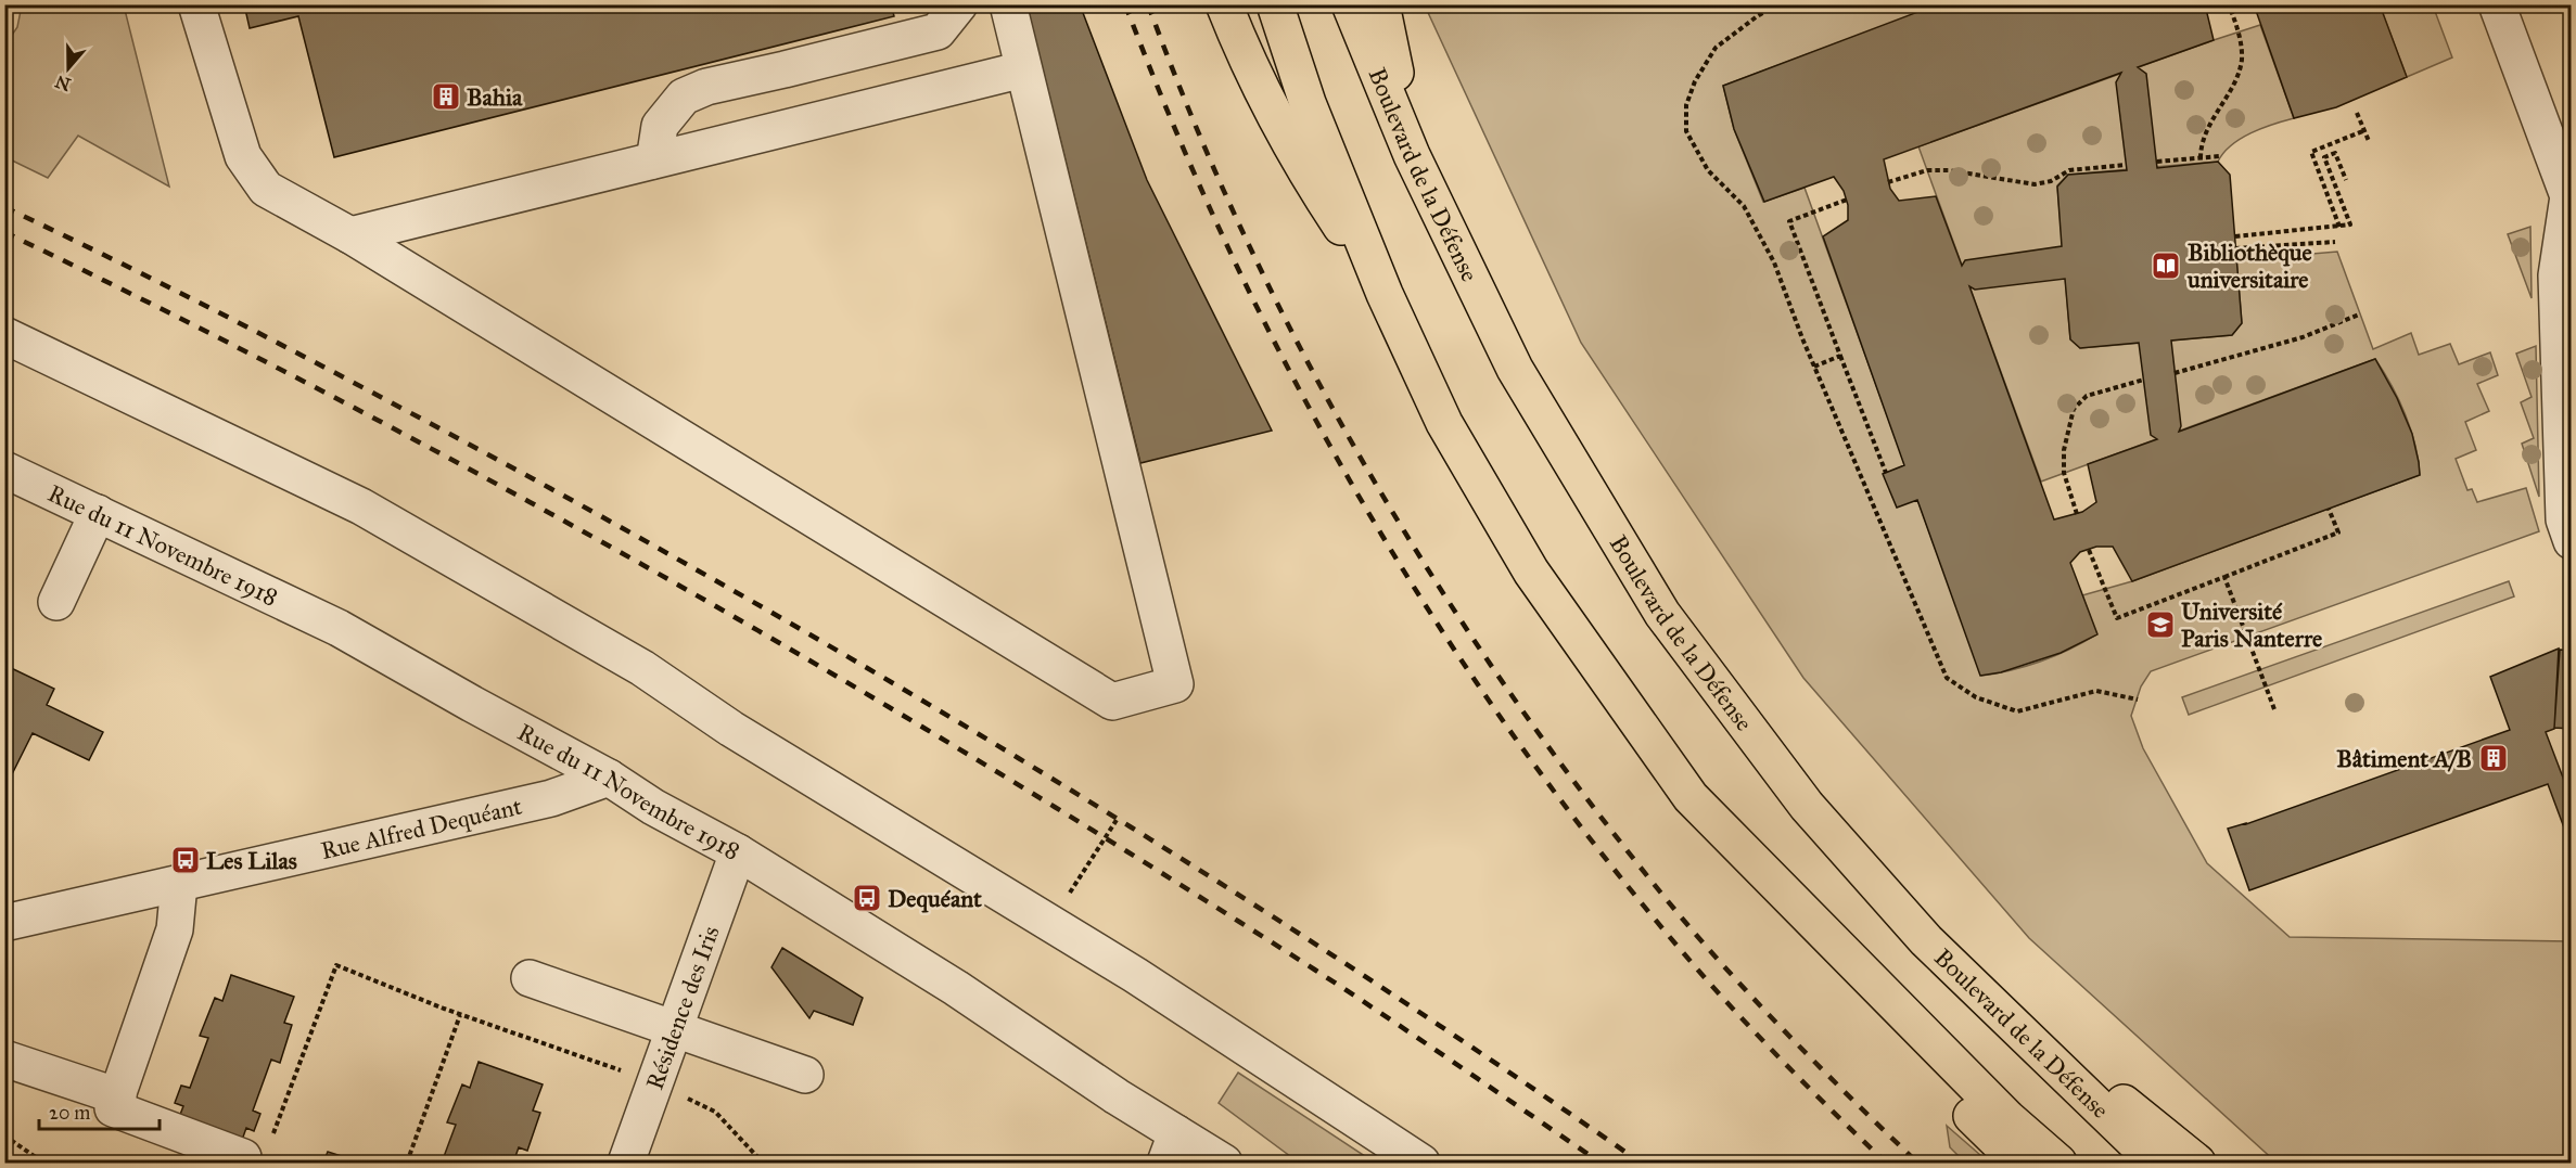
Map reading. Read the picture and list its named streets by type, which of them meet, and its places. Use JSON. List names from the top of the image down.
{
  "streets": {
    "highway": ["Boulevard de la Défense"],
    "street": ["Rue du 11 Novembre 1918", "Rue Alfred Dequéant", "Résidence des Iris"]
  },
  "crossings": [
    ["Rue du 11 Novembre 1918", "Rue Alfred Dequéant"],
    ["Rue du 11 Novembre 1918", "Résidence des Iris"]
  ],
  "places": {
    "building": ["Bahia", "Bâtiment A/B"],
    "library": ["Bibliothèque universitaire"],
    "school or university": ["Université Paris Nanterre"],
    "bus stop": ["Les Lilas", "Dequéant"]
  },
  "scale_bar": "20 m",
  "north": "bottom"
}
